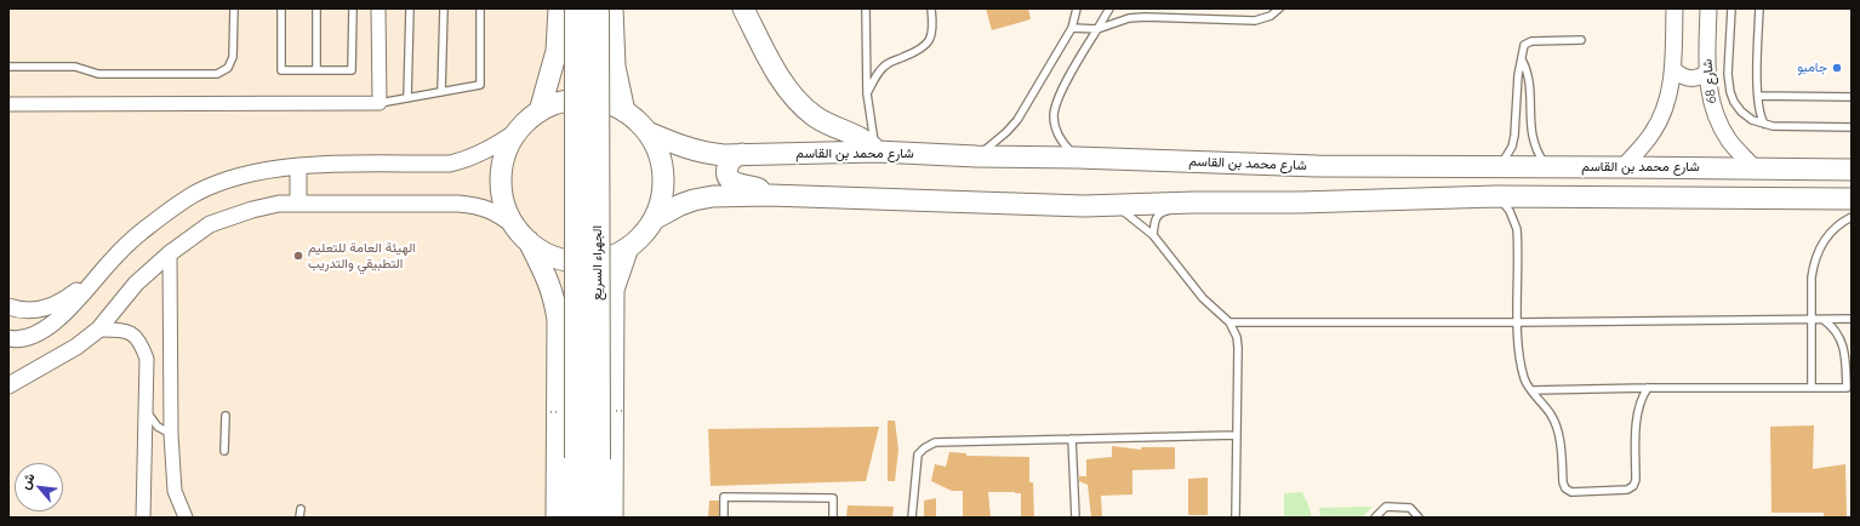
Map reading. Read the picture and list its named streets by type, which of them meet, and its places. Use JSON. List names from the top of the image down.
{
  "streets": {
    "highway": ["الجهراء السريع"],
    "main road": ["شارع محمد بن القاسم"],
    "street": ["شارع 68"]
  },
  "crossings": [
    ["شارع 68", "شارع محمد بن القاسم"],
    ["شارع محمد بن القاسم", "الجهراء السريع"]
  ],
  "places": ["جامبو", "الهيئة العامة للتعليم التطبيقي والتدريب"],
  "north": "top left"
}
